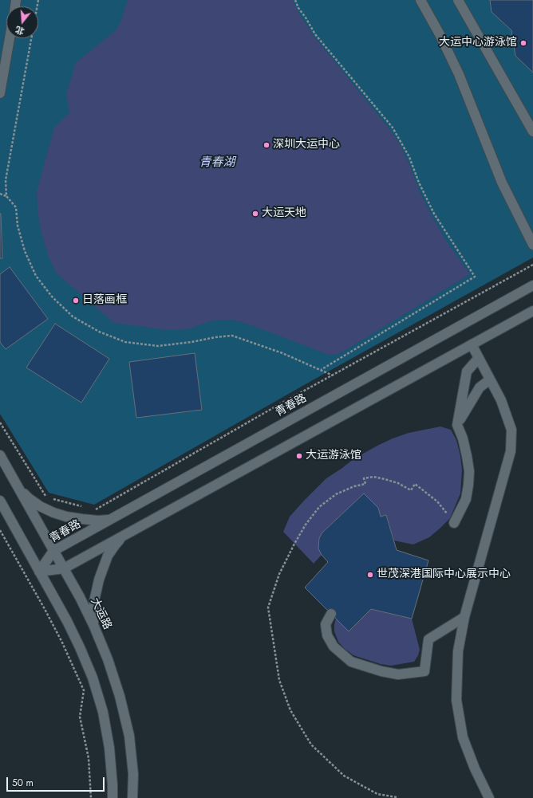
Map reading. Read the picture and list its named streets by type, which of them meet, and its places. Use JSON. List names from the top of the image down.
{
  "streets": {
    "street": ["青春路", "大运路"]
  },
  "crossings": [
    ["青春路", "大运路"]
  ],
  "water": ["青春湖"],
  "places": [
    "大运中心游泳馆",
    "深圳大运中心",
    "大运天地",
    "日落画框",
    "大运游泳馆",
    "世茂深港国际中心展示中心"
  ],
  "scale_bar": "50 m",
  "north": "bottom"
}
